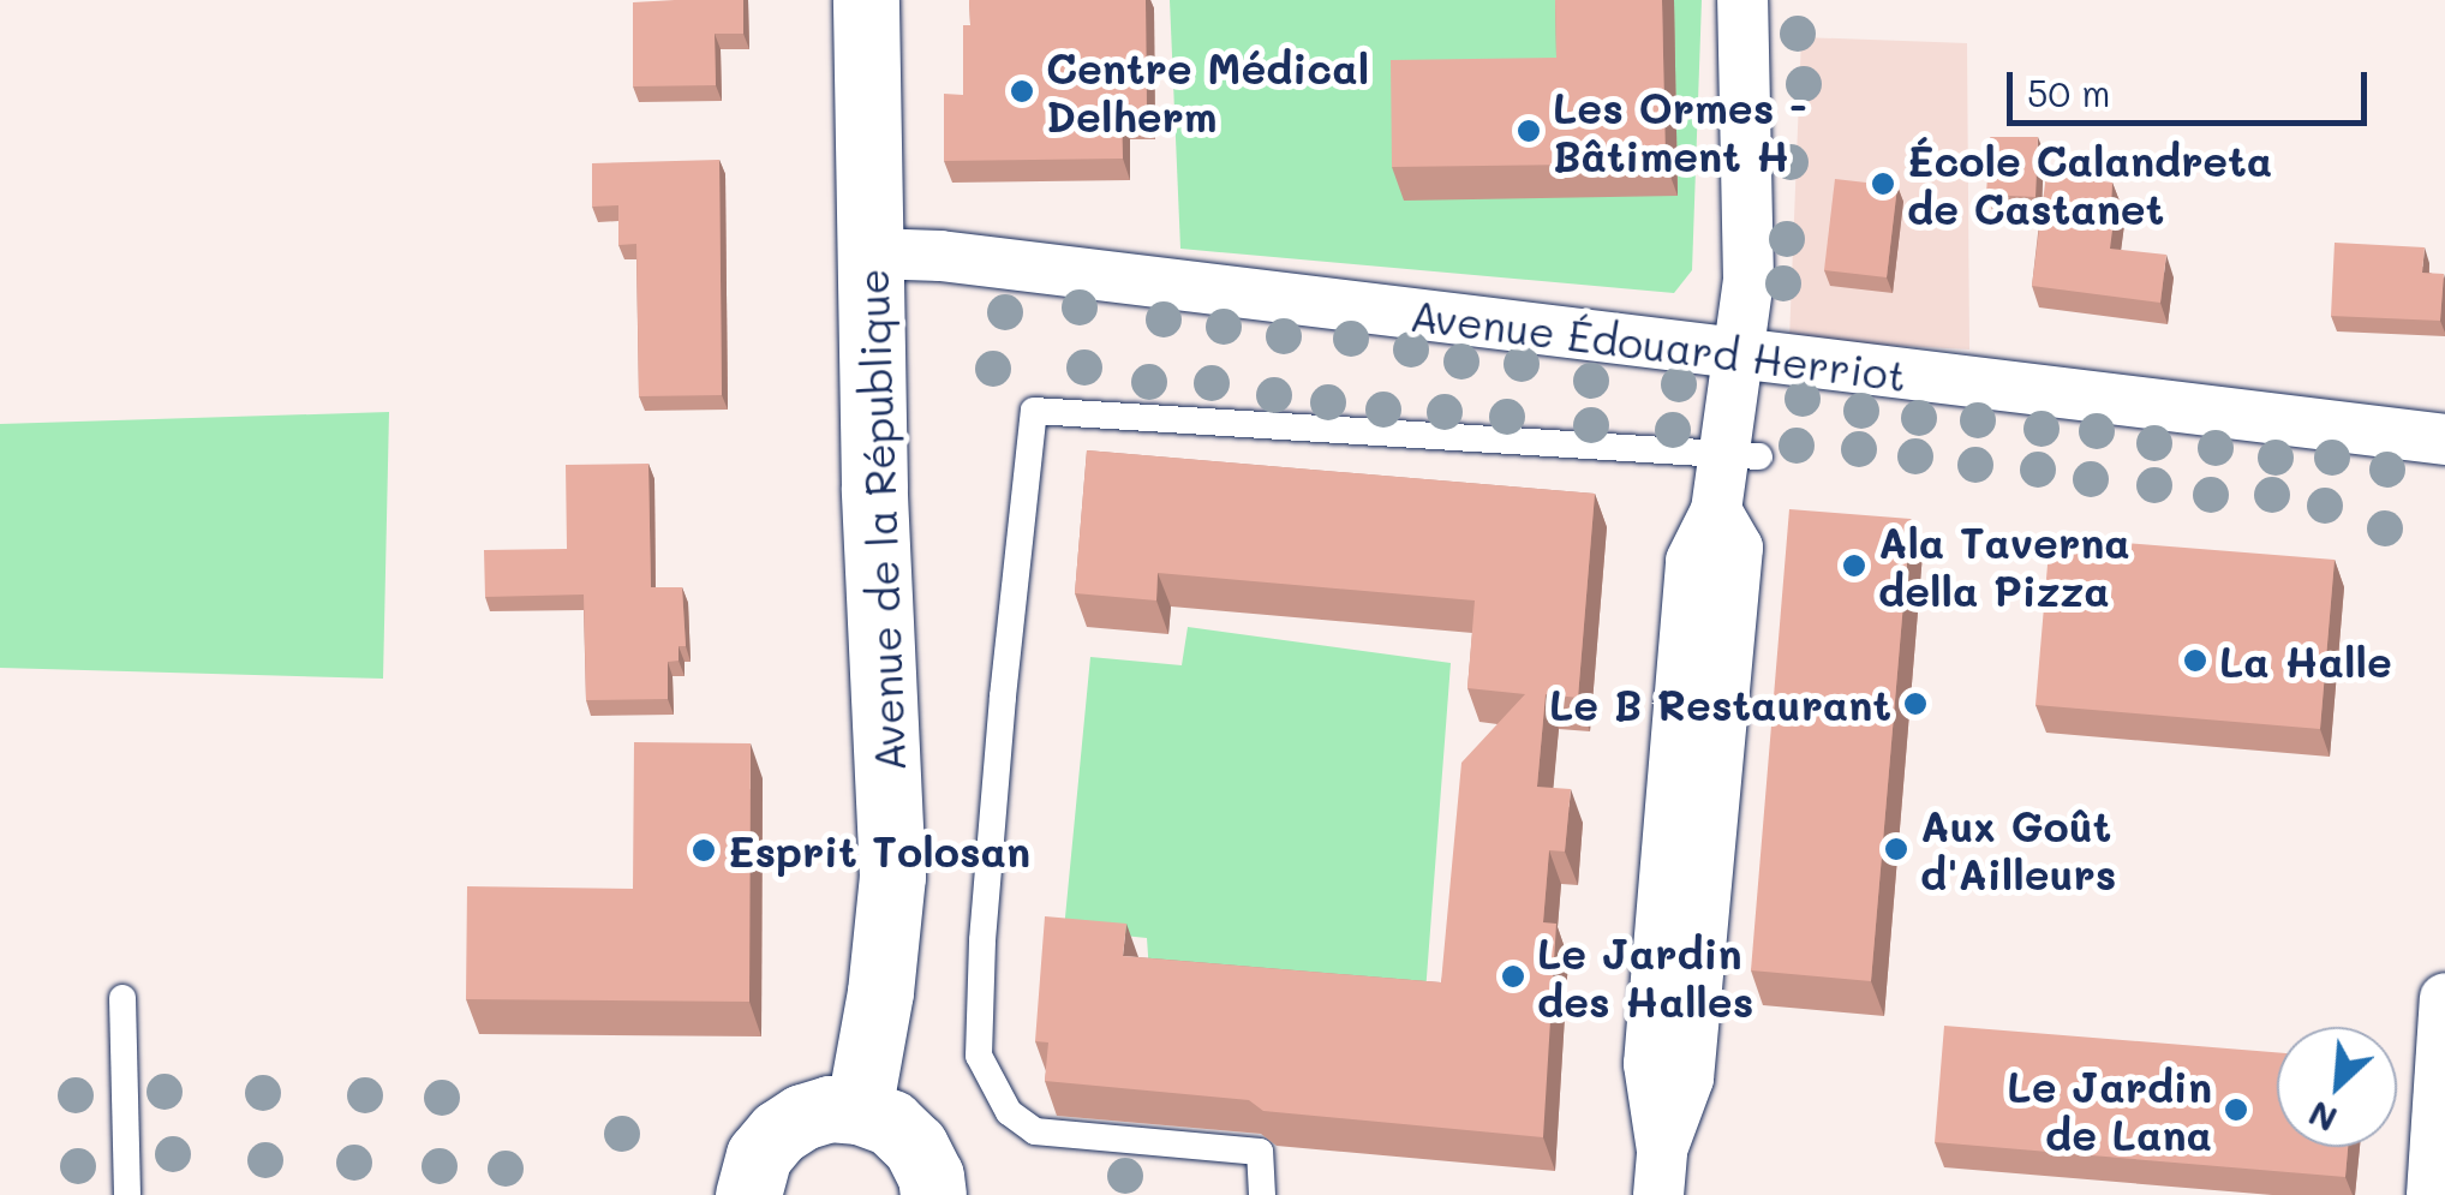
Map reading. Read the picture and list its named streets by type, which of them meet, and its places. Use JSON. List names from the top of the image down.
{
  "streets": {
    "street": ["Avenue Édouard Herriot", "Avenue de la République"]
  },
  "crossings": [
    ["Avenue Édouard Herriot", "Avenue de la République"]
  ],
  "places": [
    "Centre Médical Delherm",
    "Les Ormes - Bâtiment H",
    "École Calandreta de Castanet",
    "Ala Taverna della Pizza",
    "La Halle",
    "Le B Restaurant",
    "Aux Goût d'Ailleurs",
    "Esprit Tolosan",
    "Le Jardin des Halles",
    "Le Jardin de Lana"
  ],
  "scale_bar": "50 m",
  "north": "bottom left"
}
